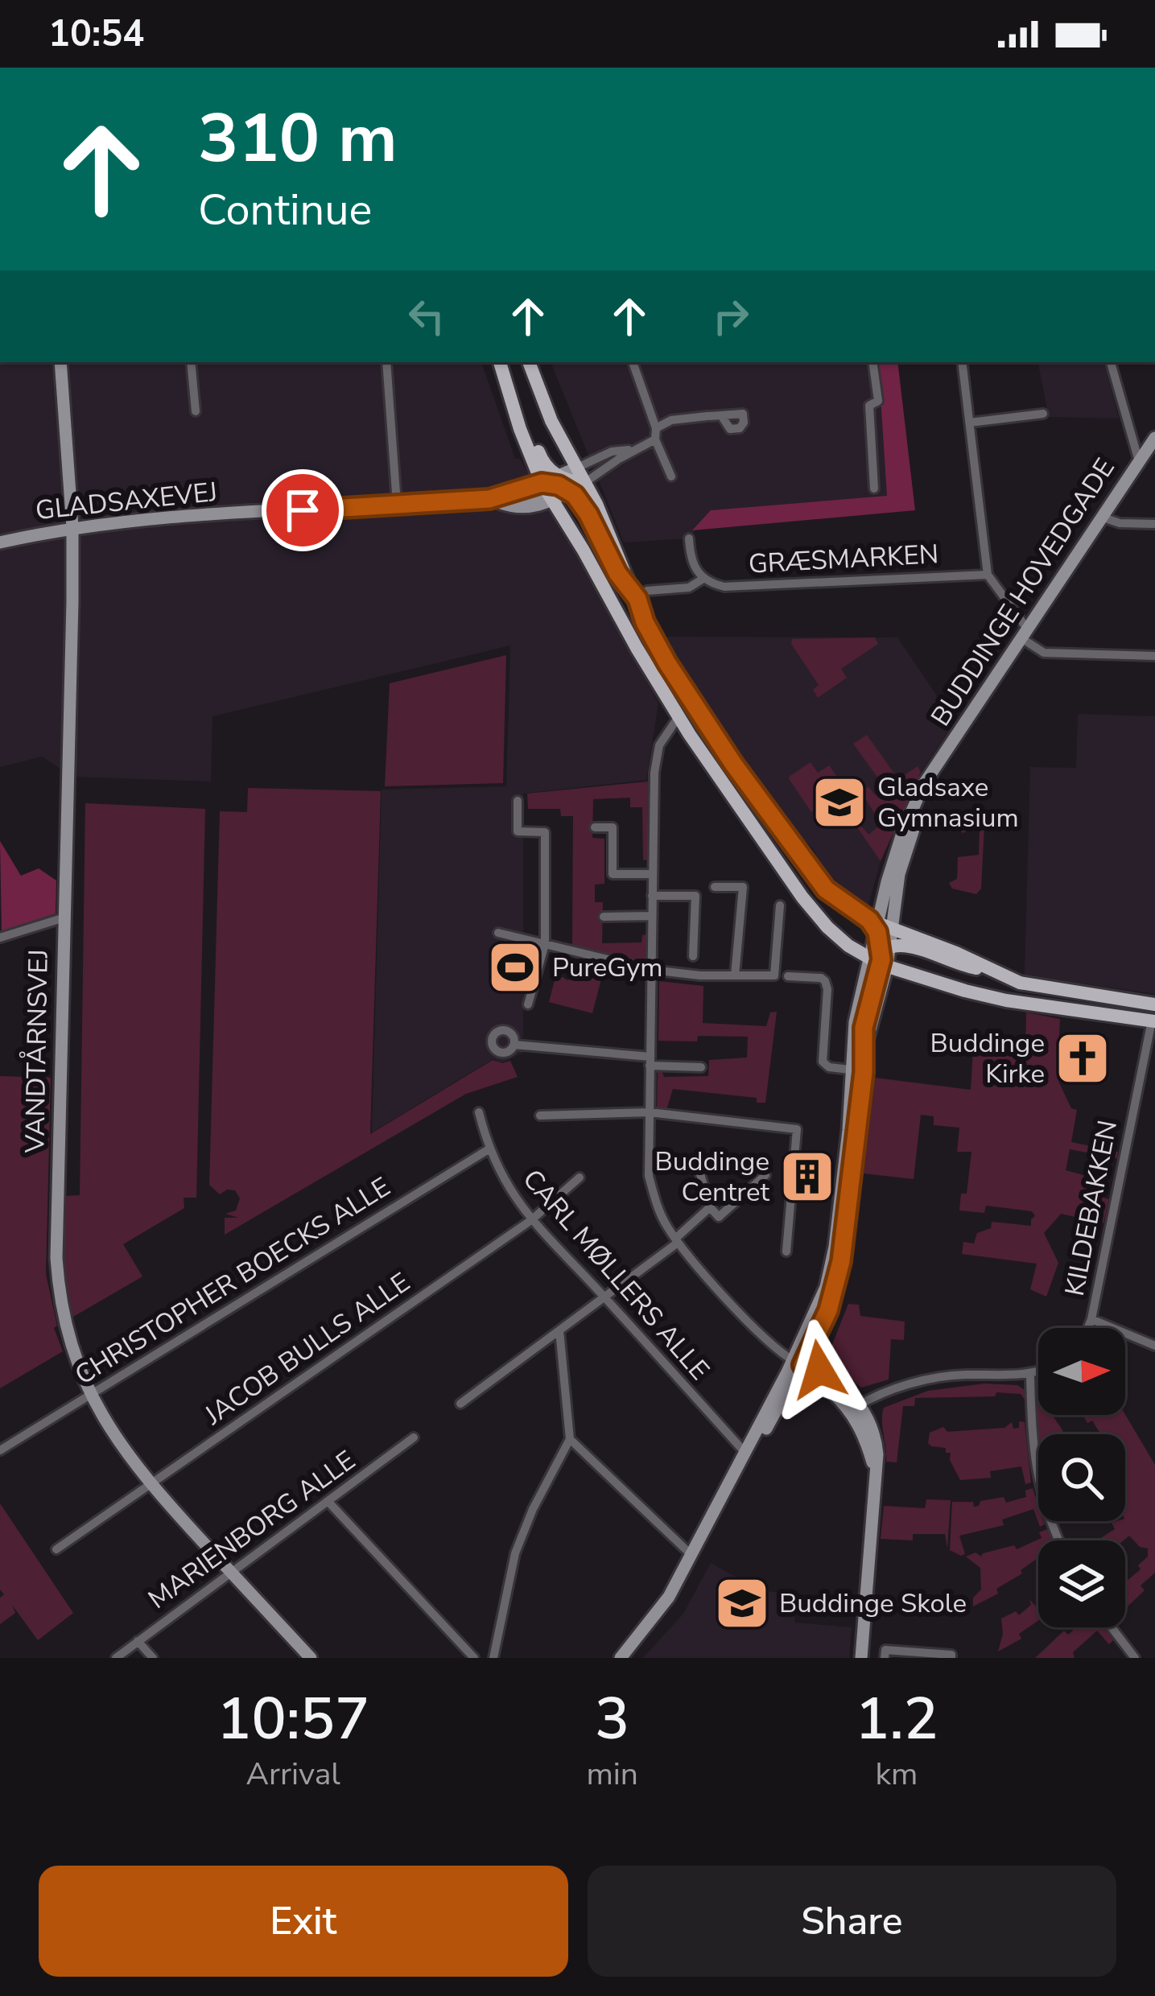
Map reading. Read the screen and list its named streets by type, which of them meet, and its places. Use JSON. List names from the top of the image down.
{
  "streets": {
    "street": [
      "GLADSAXEVEJ",
      "GRÆSMARKEN",
      "BUDDINGE HOVEDGADE",
      "VANDTÅRNSVEJ",
      "KILDEBAKKEN",
      "CARL MØLLERS ALLE",
      "CHRISTOPHER BOECKS ALLE",
      "JACOB BULLS ALLE",
      "MARIENBORG ALLE"
    ]
  },
  "crossings": [
    ["GLADSAXEVEJ", "VANDTÅRNSVEJ"],
    ["VANDTÅRNSVEJ", "CHRISTOPHER BOECKS ALLE"],
    ["VANDTÅRNSVEJ", "JACOB BULLS ALLE"],
    ["VANDTÅRNSVEJ", "MARIENBORG ALLE"],
    ["CARL MØLLERS ALLE", "CHRISTOPHER BOECKS ALLE"],
    ["CARL MØLLERS ALLE", "JACOB BULLS ALLE"]
  ],
  "places": {
    "school or university": ["Gladsaxe Gymnasium", "Buddinge Skole"],
    "sports": ["PureGym"],
    "church": ["Buddinge Kirke"],
    "building": ["Buddinge Centret"]
  },
  "north": "right",
  "page": {
    "status": "10:54",
    "turn": ["310 m", "Continue"],
    "eta": [
      "10:57",
      "Arrival",
      "3",
      "min",
      "1.2",
      "km"
    ],
    "buttons": ["Exit", "Share"]
  }
}
